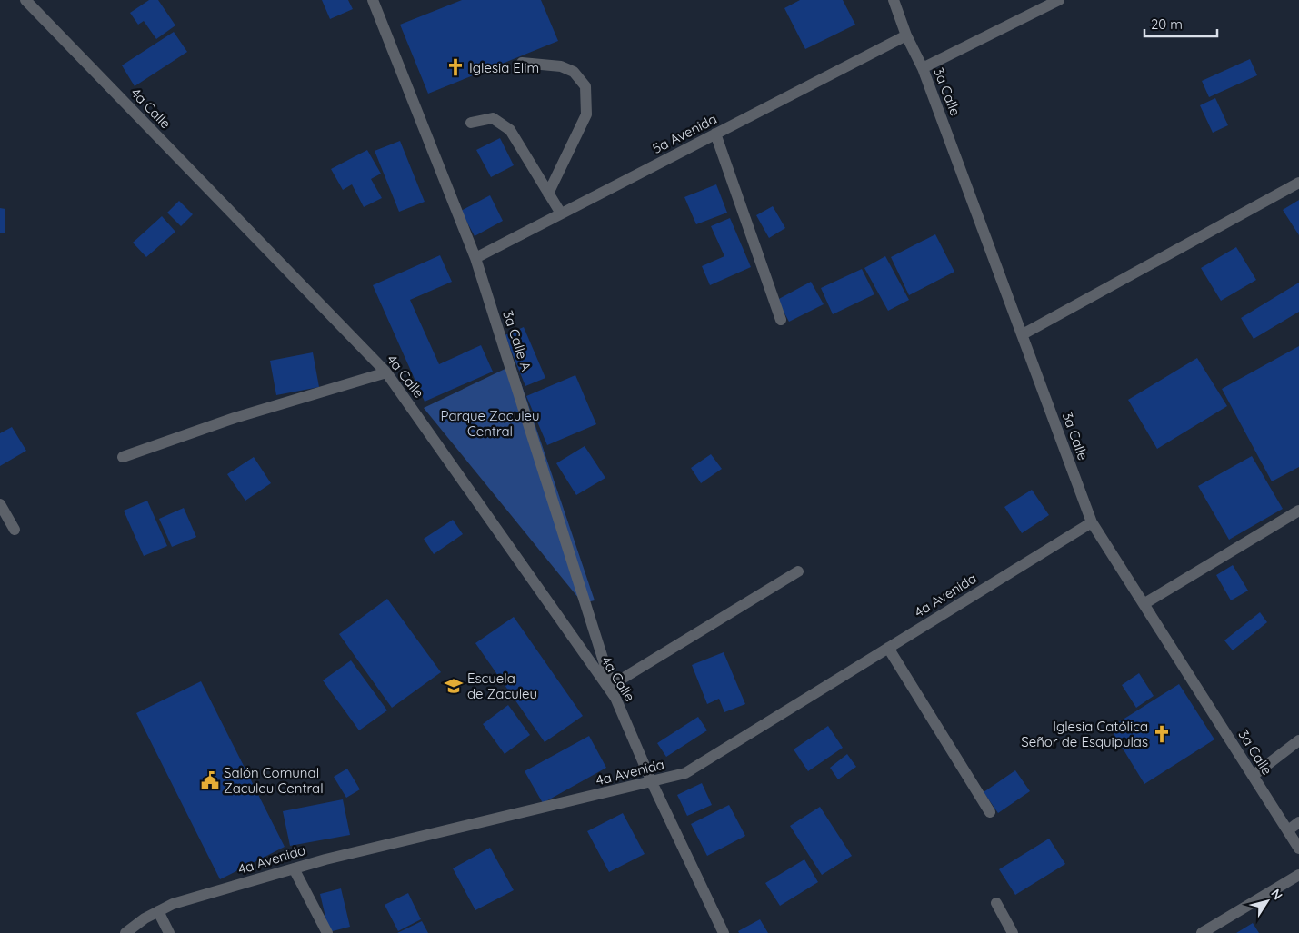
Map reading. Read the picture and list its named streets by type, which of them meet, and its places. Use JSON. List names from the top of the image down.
{
  "streets": {
    "street": [
      "3a Calle",
      "4a Calle",
      "5a Avenida",
      "3a Calle A",
      "4a Avenida"
    ]
  },
  "crossings": [
    ["3a Calle", "5a Avenida"],
    ["3a Calle", "4a Avenida"],
    ["4a Calle", "3a Calle A"],
    ["4a Calle", "4a Avenida"],
    ["5a Avenida", "3a Calle A"]
  ],
  "parks": ["Parque Zaculeu Central"],
  "places": {
    "church": ["Iglesia Elim", "Iglesia Católica Señor de Esquipulas"],
    "school or university": ["Escuela de Zaculeu"],
    "public building": ["Salón Comunal Zaculeu Central"]
  },
  "scale_bar": "20 m",
  "north": "top right"
}
